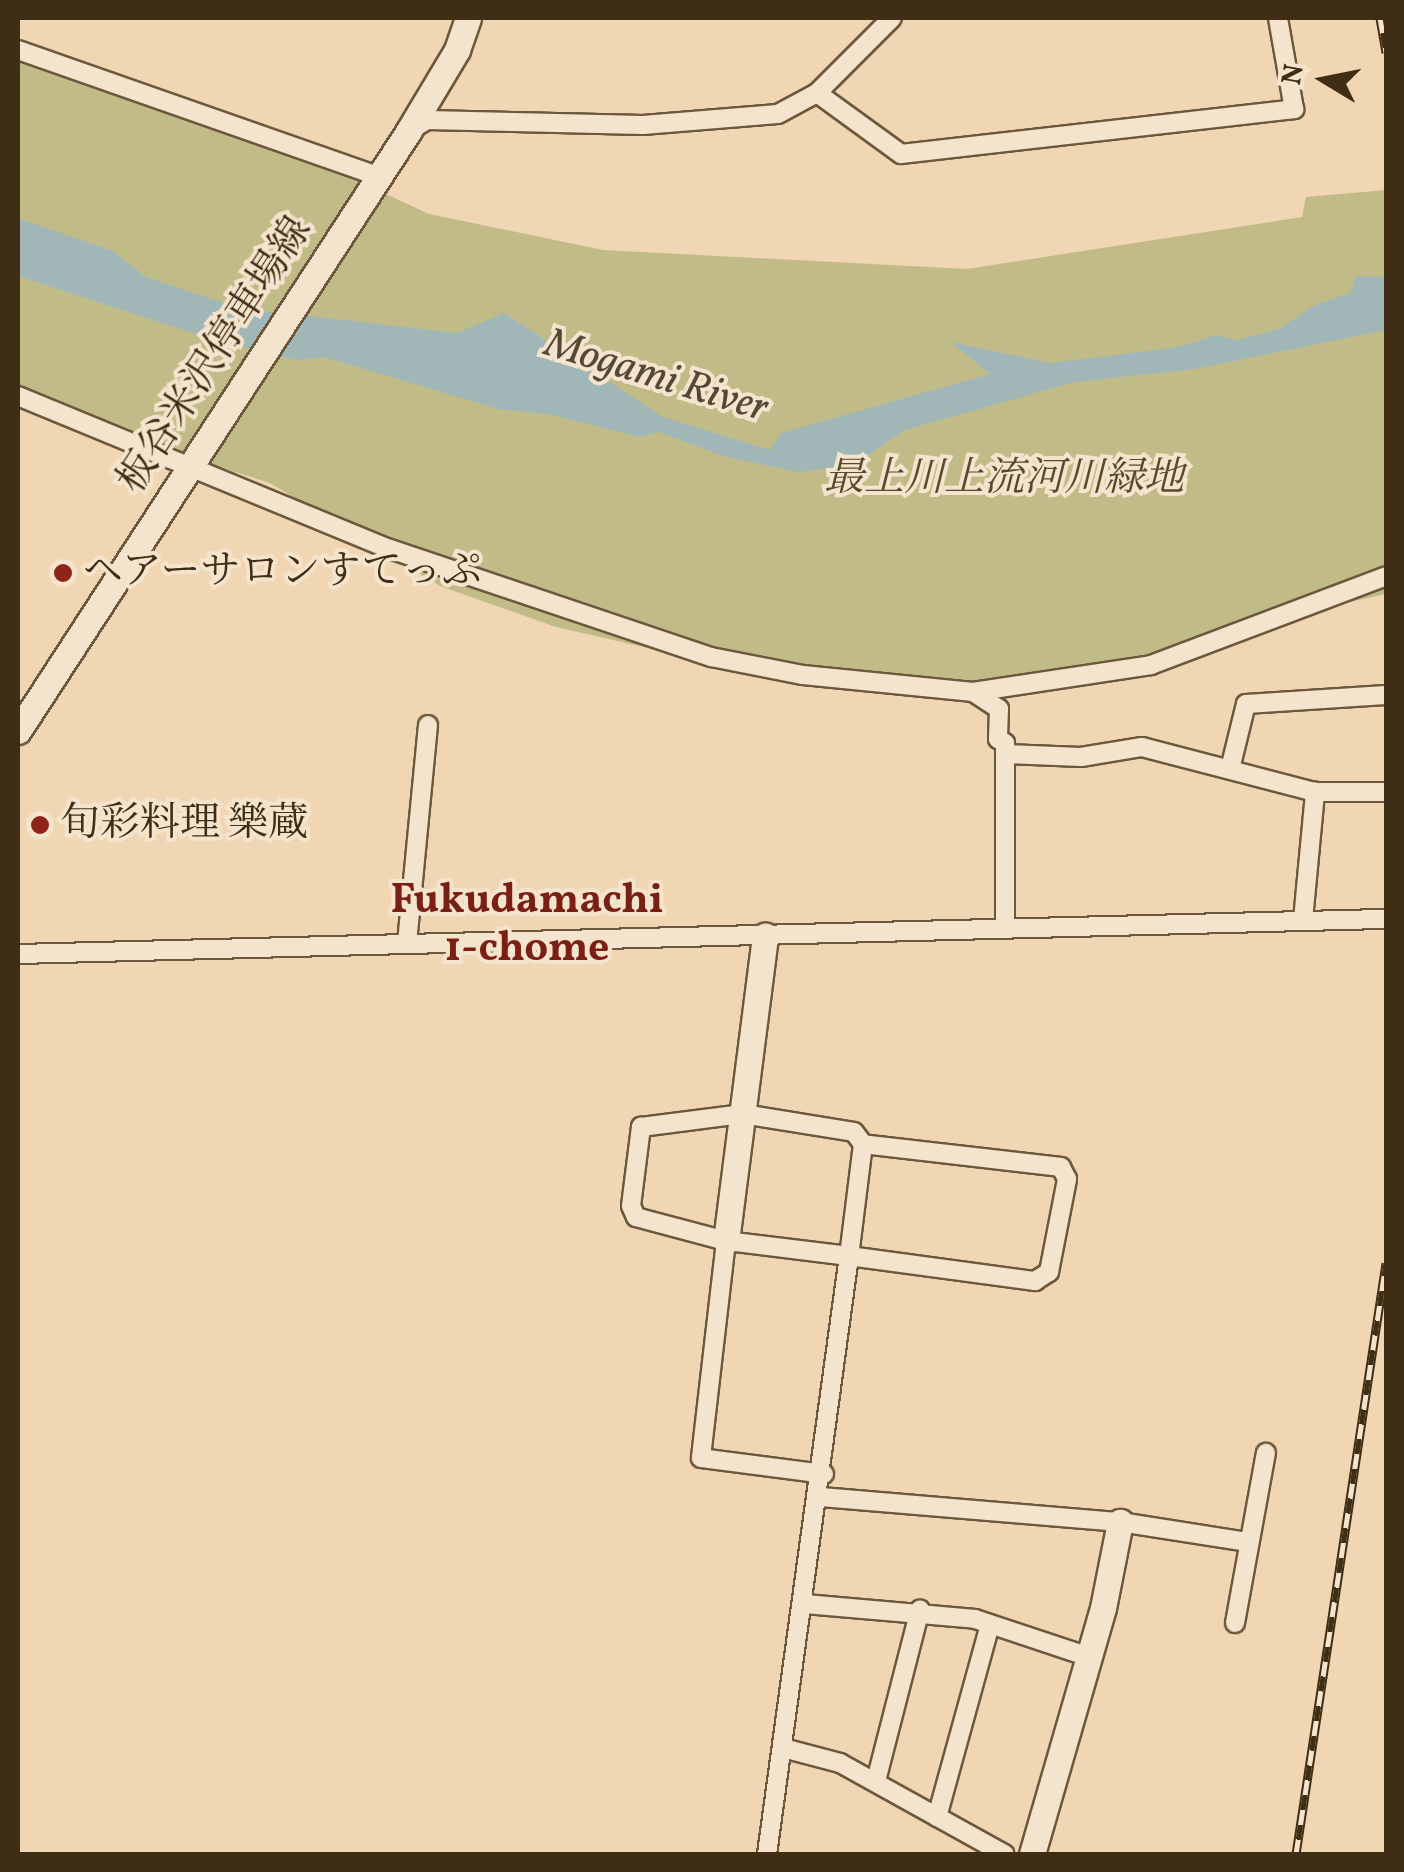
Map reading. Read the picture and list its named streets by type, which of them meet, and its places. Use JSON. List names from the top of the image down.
{
  "streets": {
    "main road": ["板谷米沢停車場線"]
  },
  "districts": ["Fukudamachi 1-chome"],
  "water": ["Mogami River"],
  "parks": ["最上川上流河川緑地"],
  "places": ["ヘアーサロンすてっぷ", "旬彩料理 樂蔵"],
  "north": "left"
}
